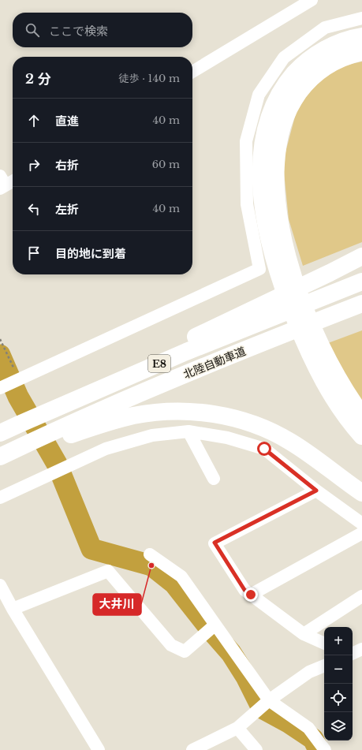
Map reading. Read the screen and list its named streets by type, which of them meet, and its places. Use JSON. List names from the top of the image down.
{
  "streets": {
    "highway": ["北陸自動車道", "E8"]
  },
  "places": ["大井川"],
  "page": {
    "search": "ここで検索",
    "heading": ["2 分", "徒歩 · 140 m"],
    "list": [
      ["直進", "40 m"],
      ["右折", "60 m"],
      ["左折", "40 m"],
      "目的地に到着"
    ],
    "map_buttons": ["+", "−"]
  }
}
